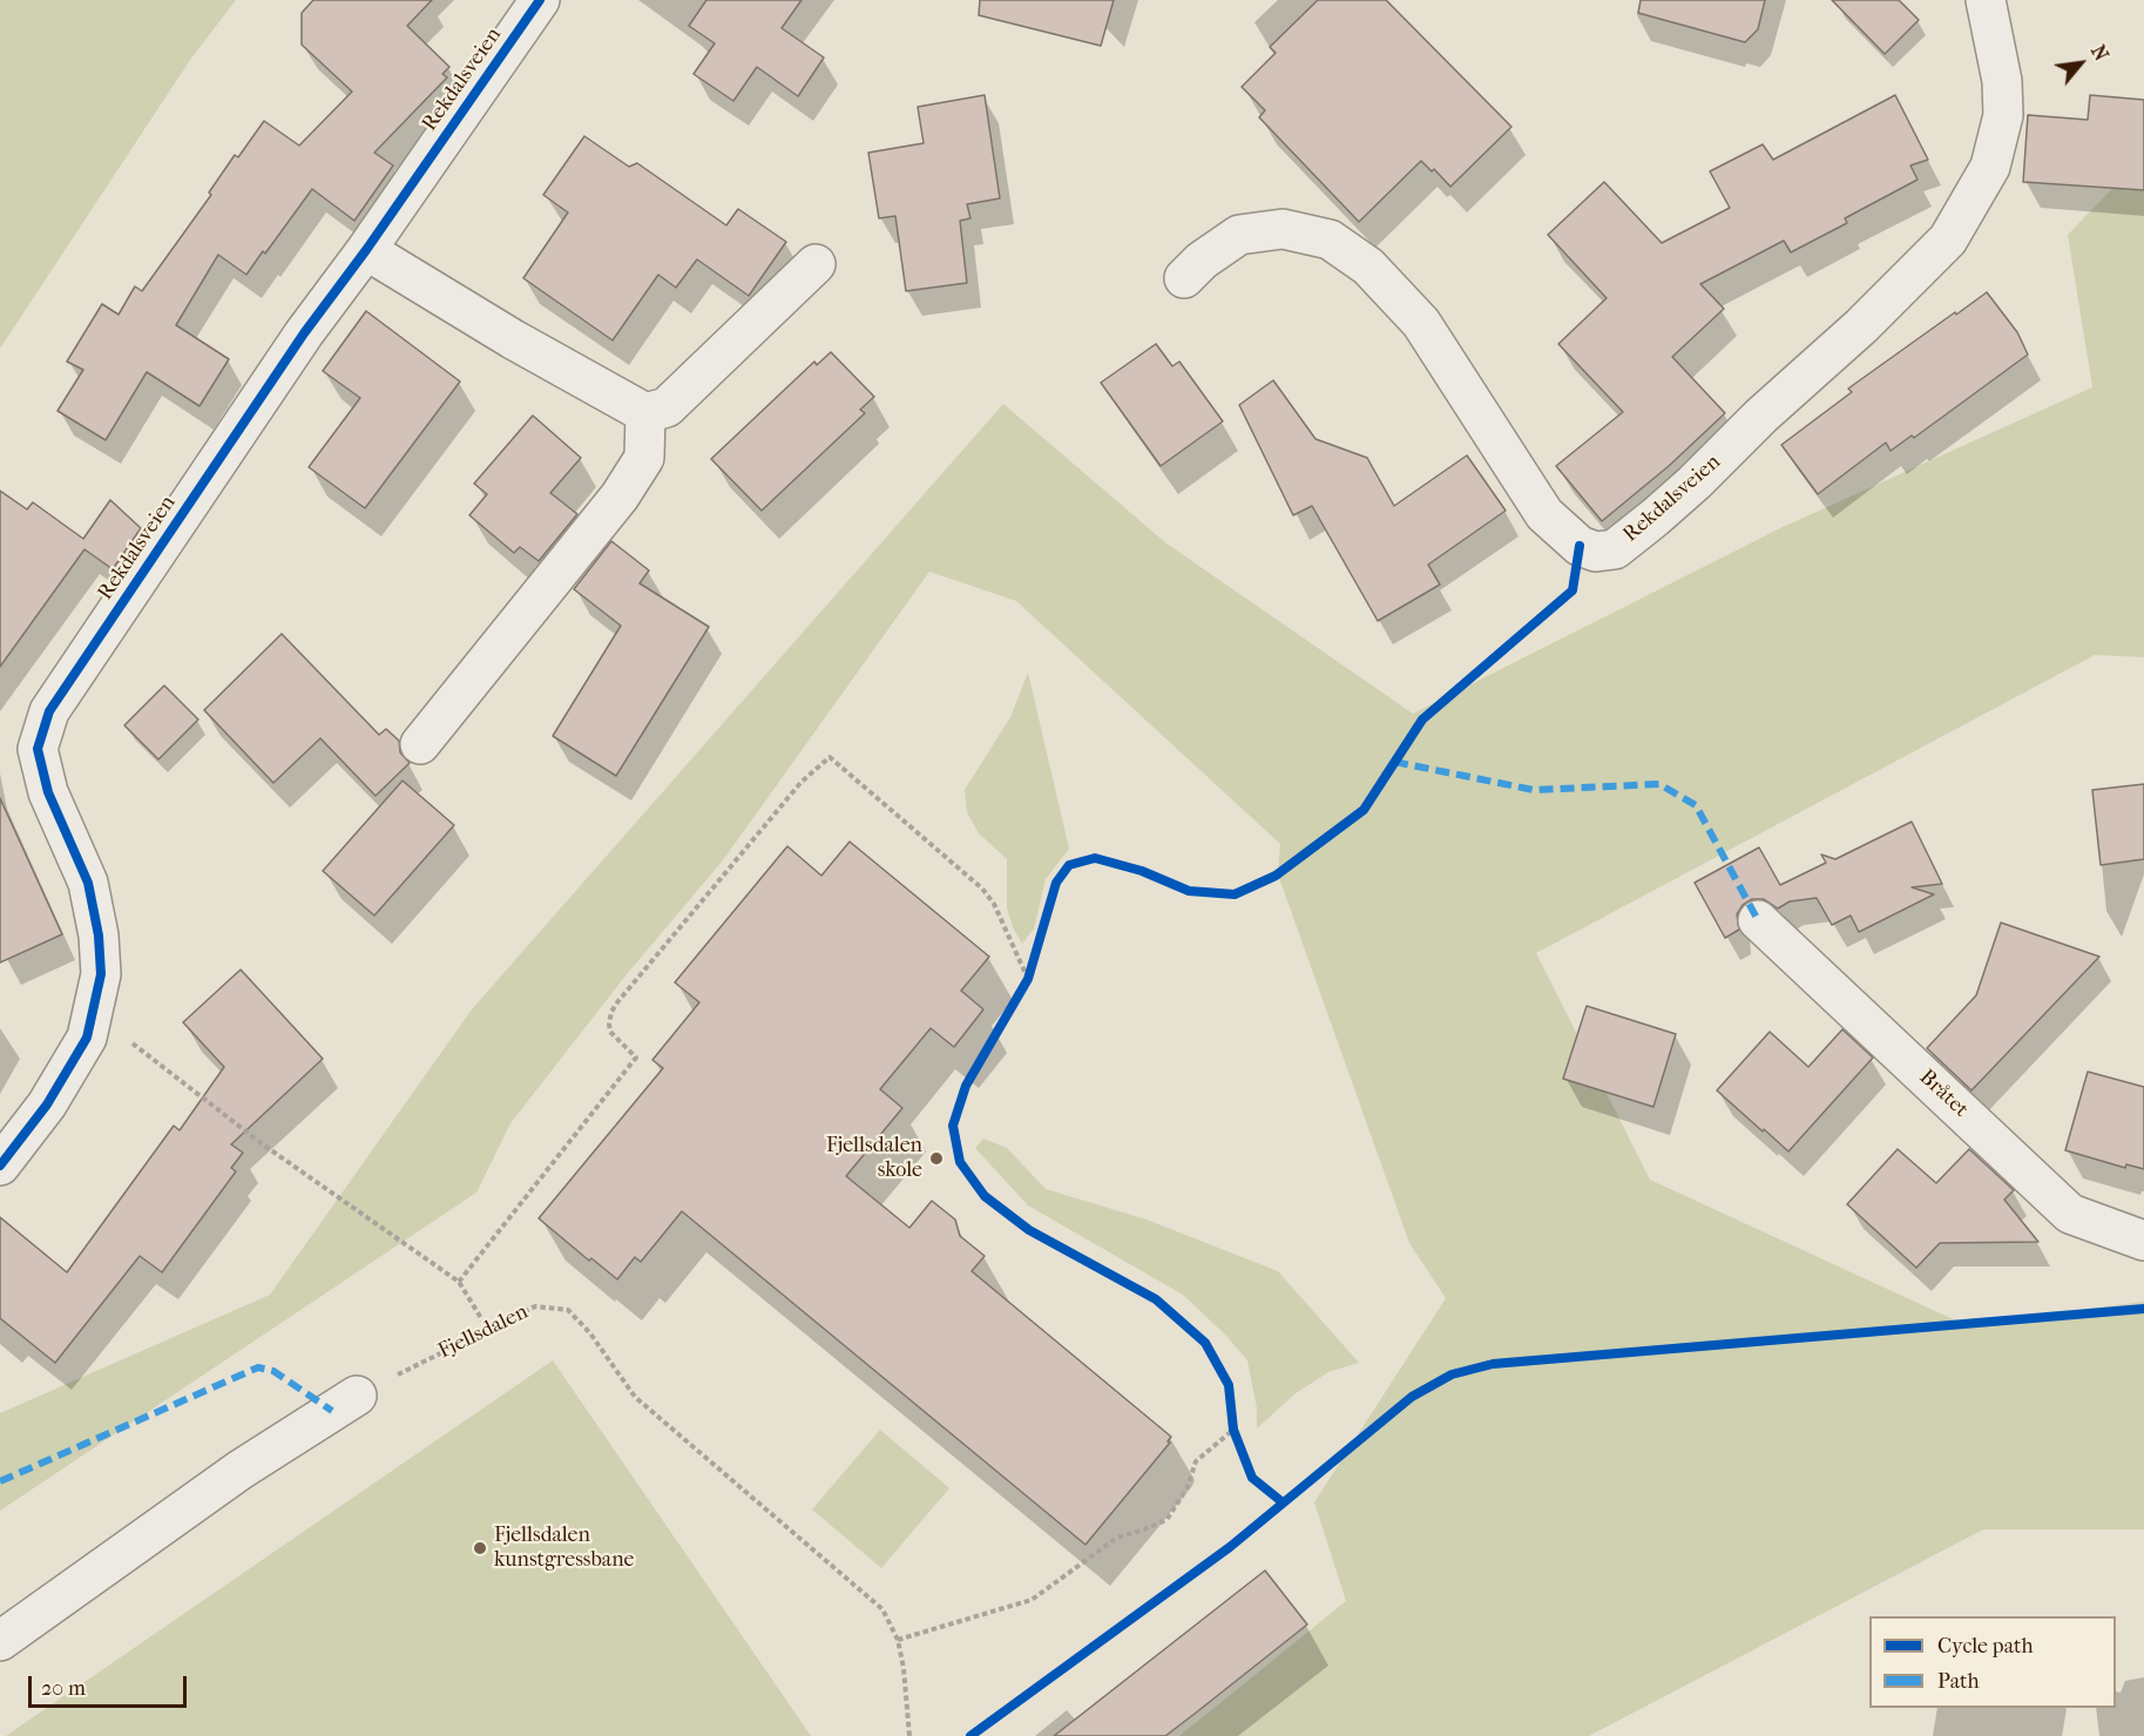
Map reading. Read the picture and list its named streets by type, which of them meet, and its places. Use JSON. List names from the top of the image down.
{
  "streets": {
    "street": ["Rekdalsveien", "Bråtet"],
    "path": ["Fjellsdalen"]
  },
  "places": ["Fjellsdalen skole", "Fjellsdalen kunstgressbane"],
  "legend": ["Cycle path", "Path"],
  "scale_bar": "20 m",
  "north": "top right"
}
